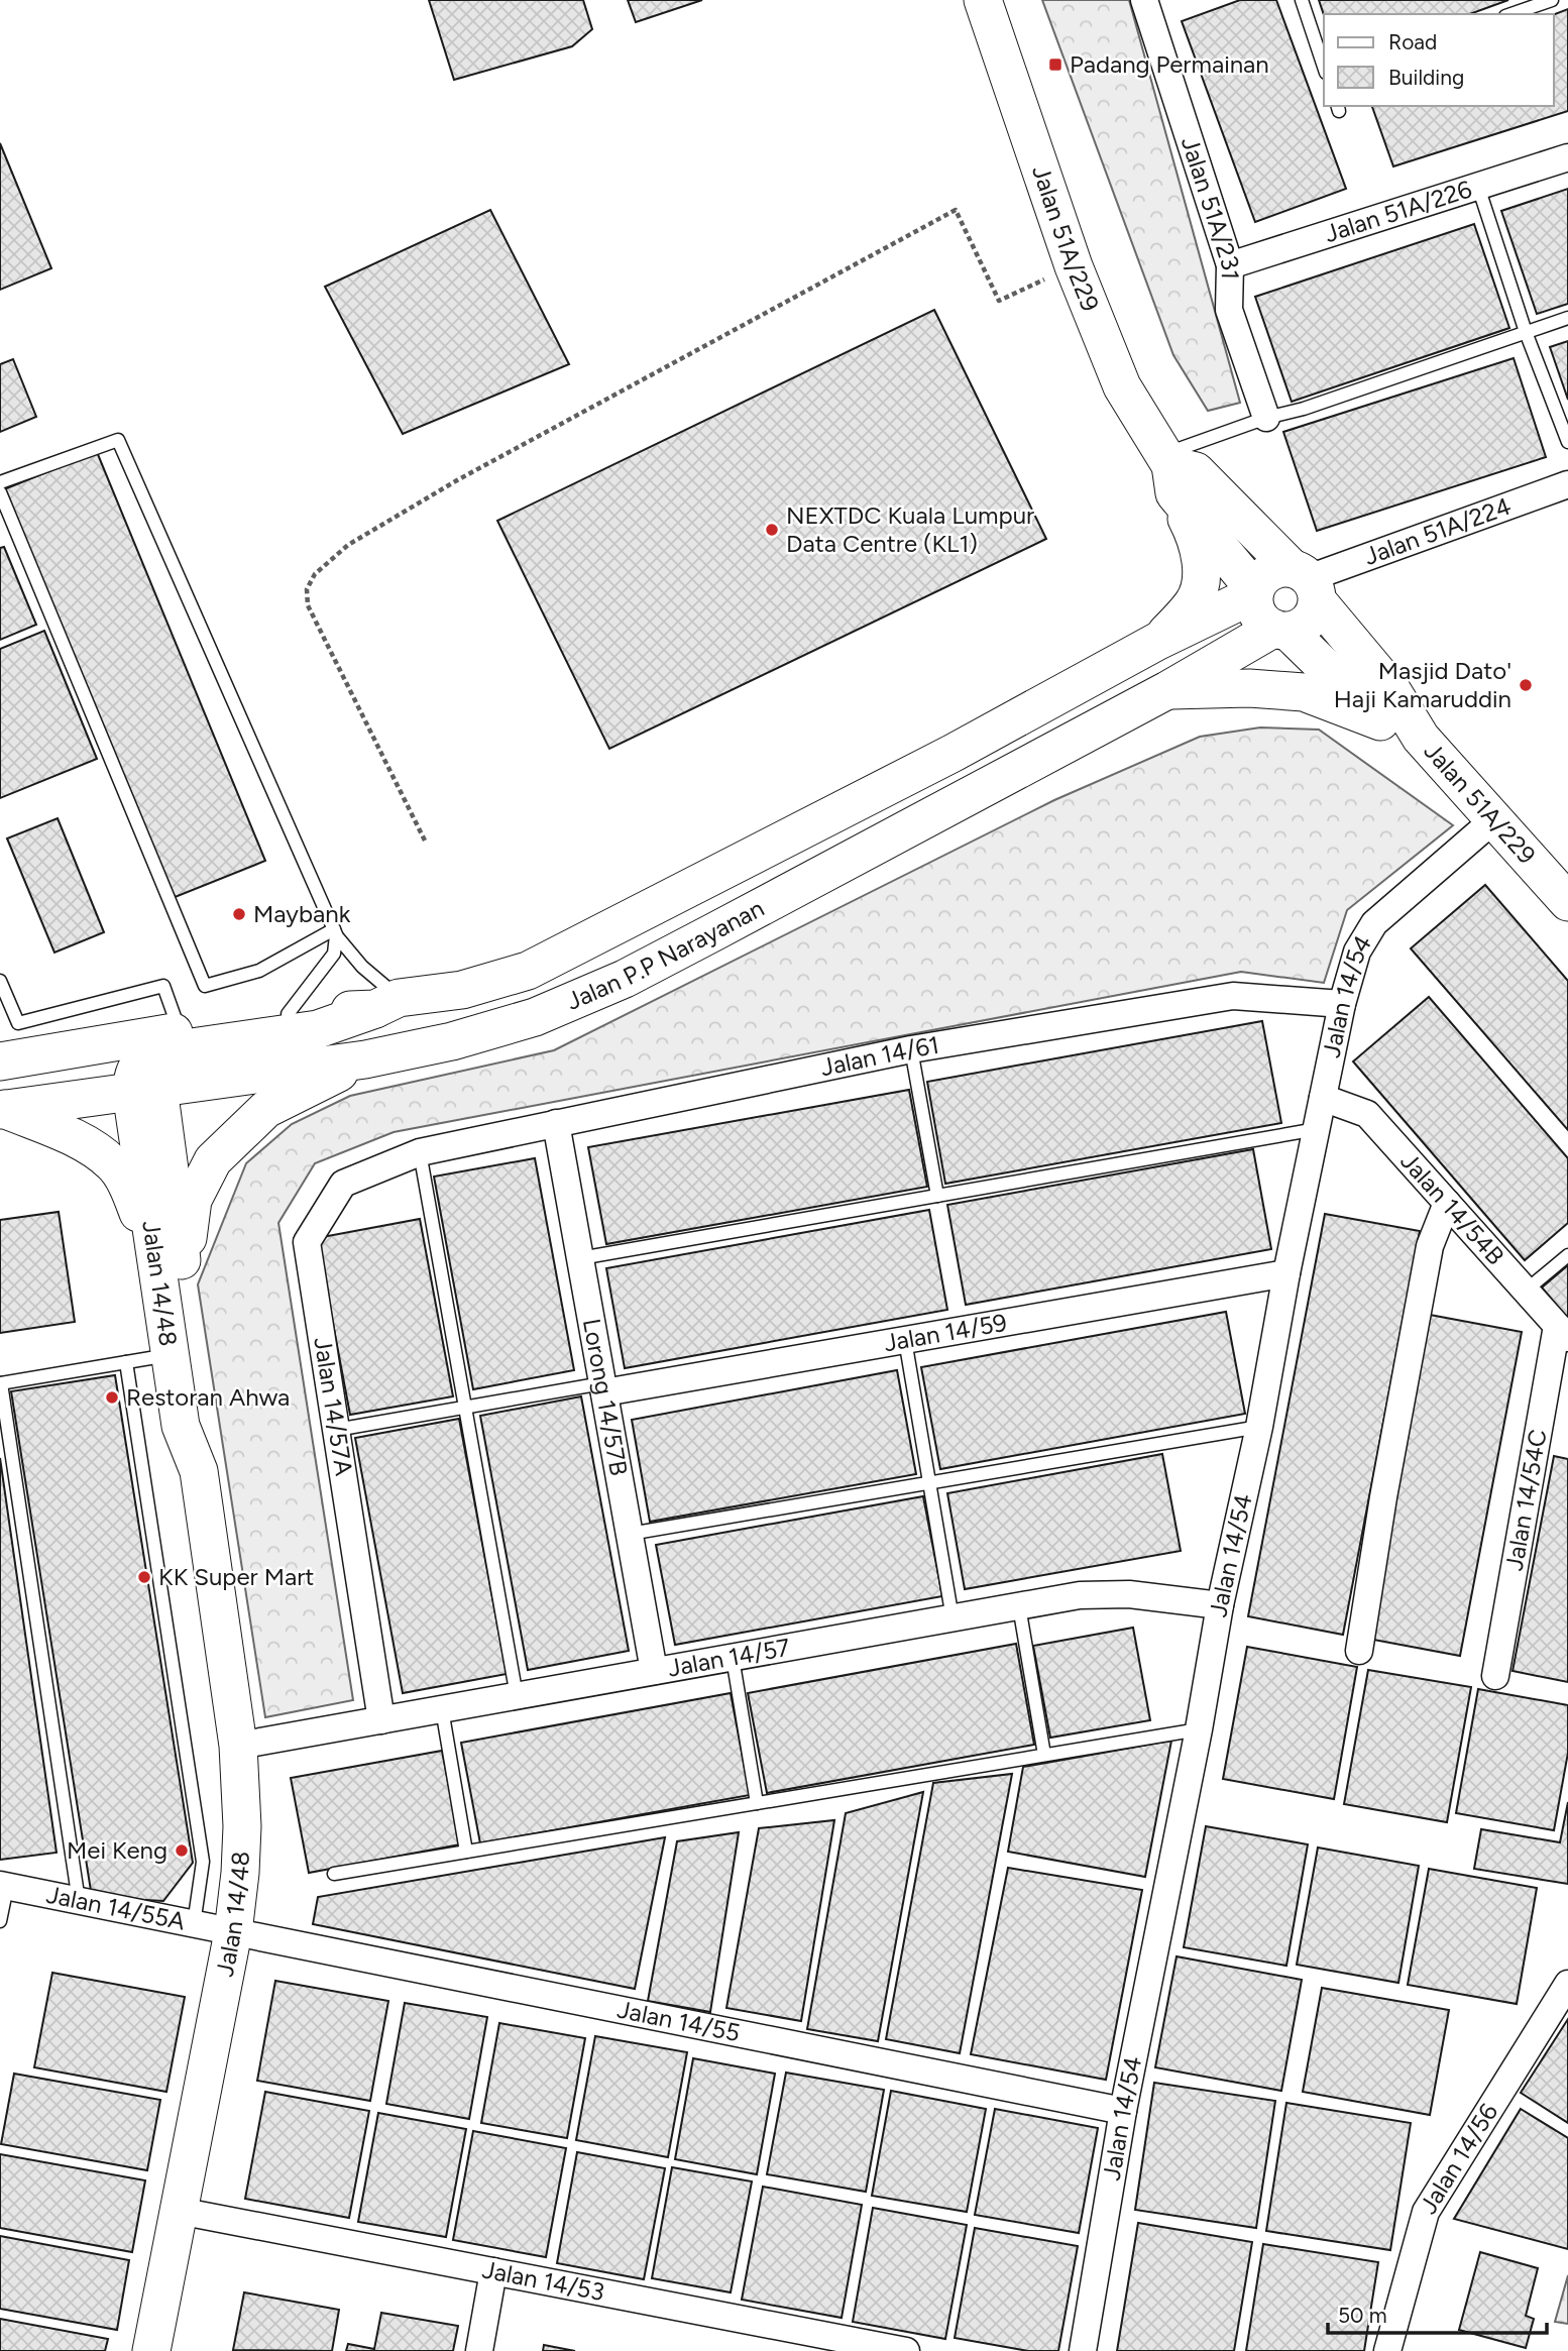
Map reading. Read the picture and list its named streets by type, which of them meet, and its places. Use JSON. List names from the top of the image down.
{
  "streets": {
    "main road": ["Jalan 51A/229", "Jalan P.P Narayanan", "Jalan 14/48"],
    "street": [
      "Jalan 51A/231",
      "Jalan 51A/226",
      "Jalan 51A/224",
      "Jalan 14/54",
      "Jalan 14/61",
      "Jalan 14/54B",
      "Jalan 14/59",
      "Lorong 14/57B",
      "Jalan 14/57A",
      "Jalan 14/54C",
      "Jalan 14/57",
      "Jalan 14/55A",
      "Jalan 14/55",
      "Jalan 14/56",
      "Jalan 14/53"
    ]
  },
  "crossings": [
    ["Jalan 51A/231", "Jalan 51A/226"],
    ["Jalan 51A/229", "Jalan 51A/224"],
    ["Jalan 51A/229", "Jalan P.P Narayanan"],
    ["Jalan 51A/229", "Jalan 14/54"],
    ["Jalan 51A/224", "Jalan P.P Narayanan"],
    ["Jalan P.P Narayanan", "Jalan 14/48"],
    ["Jalan 14/54", "Jalan 14/61"],
    ["Jalan 14/54", "Jalan 14/54B"],
    ["Jalan 14/54", "Jalan 14/59"],
    ["Jalan 14/54", "Jalan 14/57"],
    ["Jalan 14/54", "Jalan 14/55"],
    ["Jalan 14/61", "Lorong 14/57B"],
    ["Jalan 14/61", "Jalan 14/57A"],
    ["Jalan 14/54B", "Jalan 14/54C"],
    ["Jalan 14/48", "Jalan 14/57"],
    ["Jalan 14/48", "Jalan 14/55A"],
    ["Jalan 14/48", "Jalan 14/55"],
    ["Jalan 14/48", "Jalan 14/53"],
    ["Jalan 14/59", "Lorong 14/57B"],
    ["Lorong 14/57B", "Jalan 14/57"],
    ["Jalan 14/57A", "Jalan 14/57"],
    ["Jalan 14/55A", "Jalan 14/55"]
  ],
  "places": {
    "transit": ["Padang Permainan"],
    "other": [
      "NEXTDC Kuala Lumpur Data Centre (KL1)",
      "Masjid Dato' Haji Kamaruddin",
      "Maybank",
      "Restoran Ahwa",
      "KK Super Mart",
      "Mei Keng"
    ]
  },
  "legend": ["Road", "Building"],
  "scale_bar": "50 m"
}
